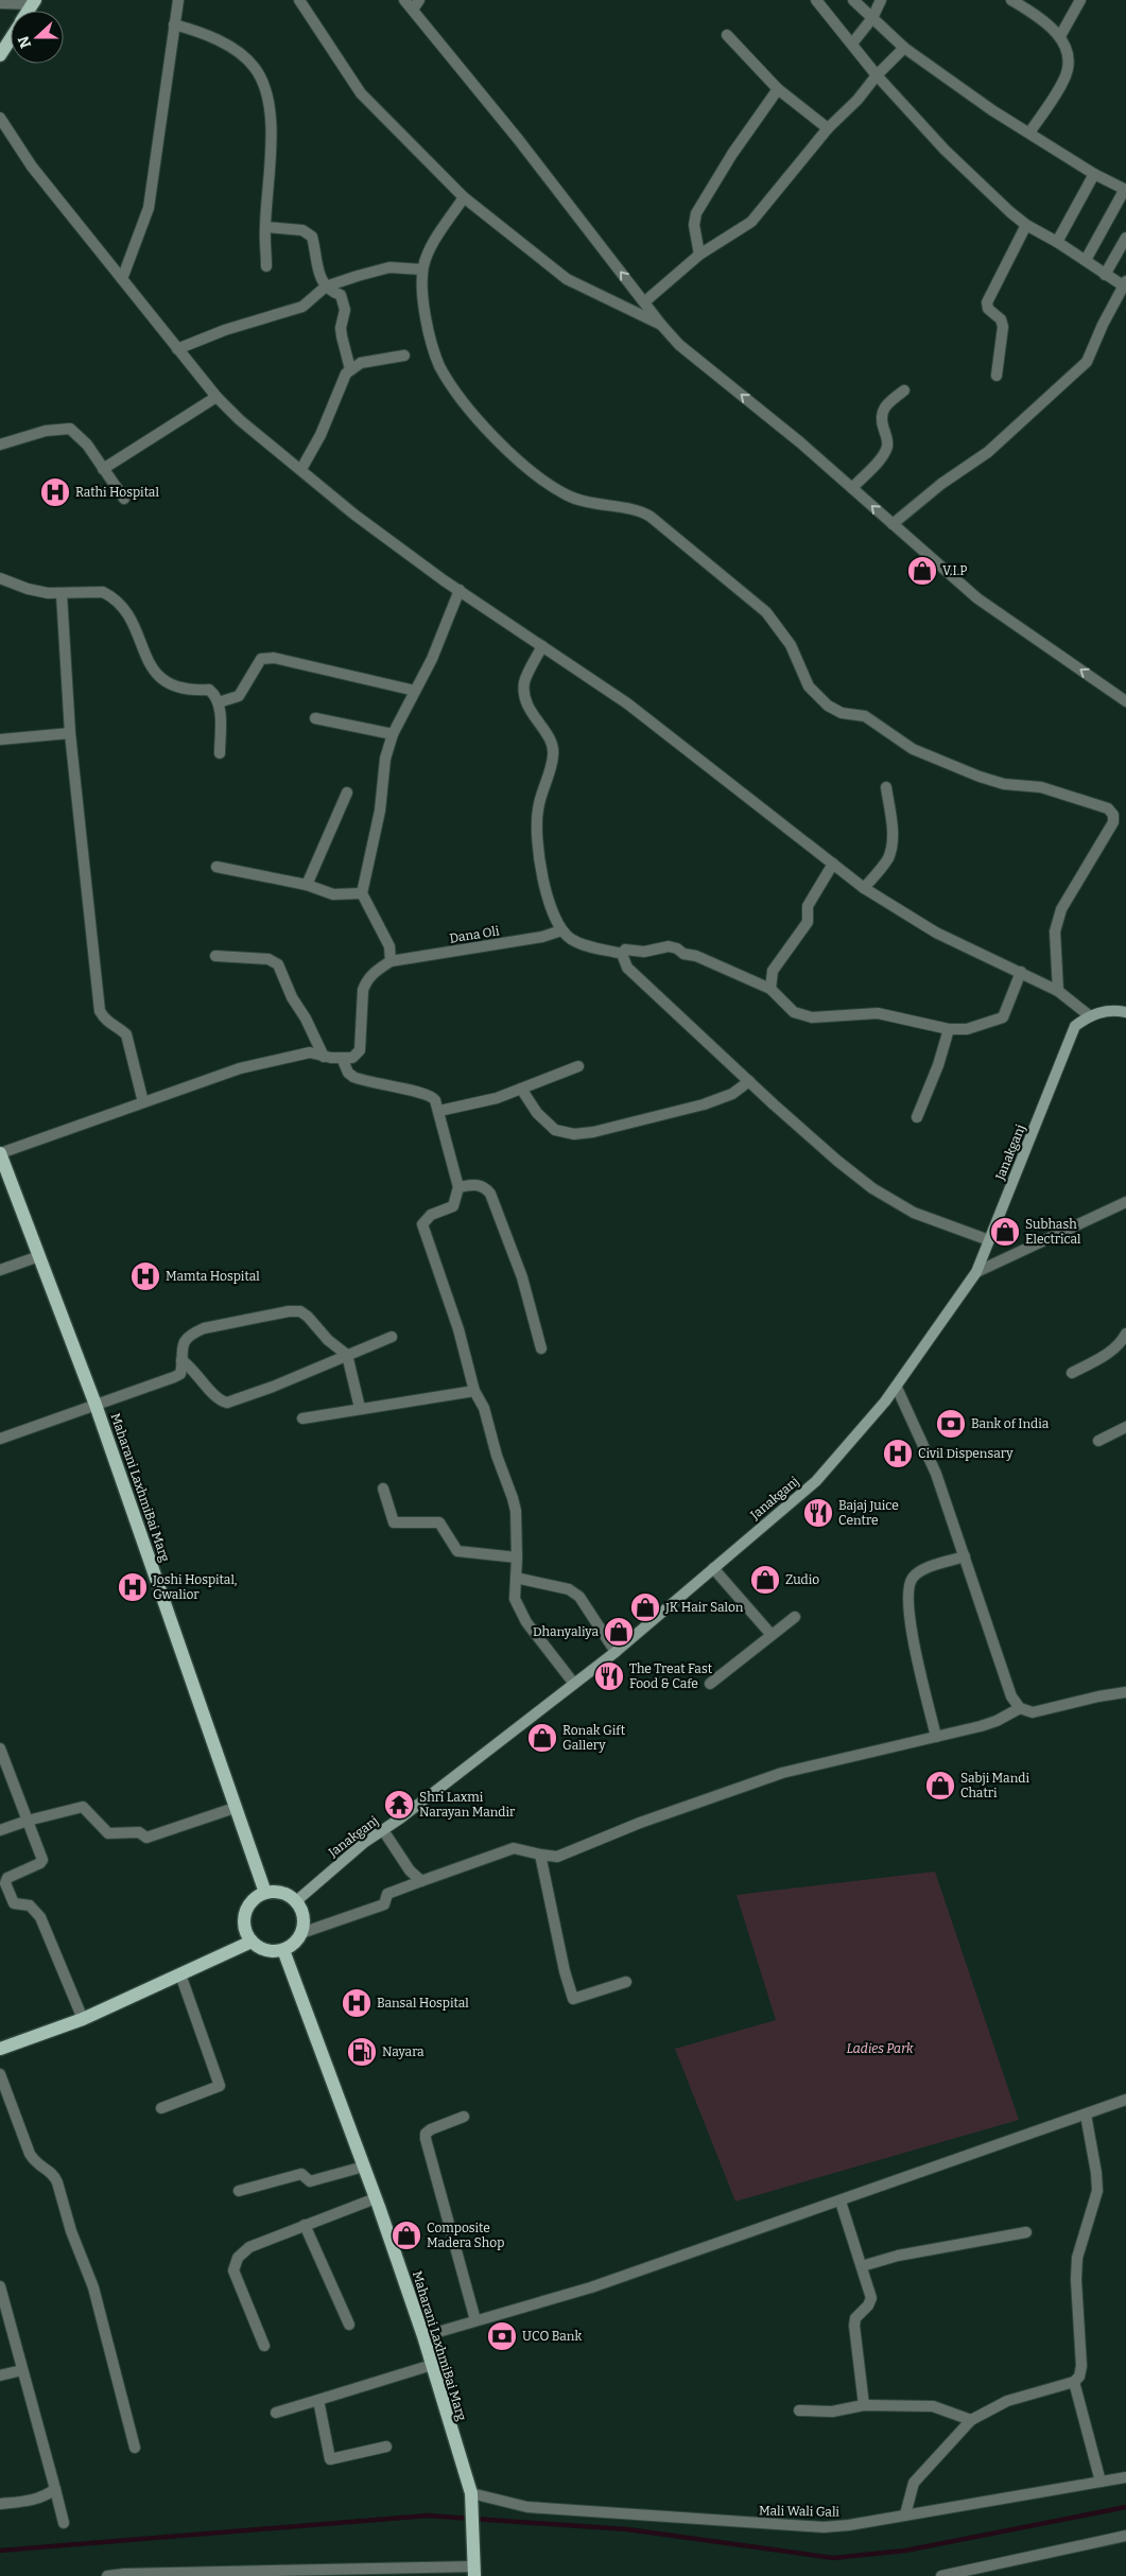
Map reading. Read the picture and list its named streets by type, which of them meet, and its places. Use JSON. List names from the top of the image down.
{
  "streets": {
    "main road": ["Janakganj", "Maharani LaxhmiBai Marg"],
    "street": ["Dana Oli", "Mali Wali Gali"]
  },
  "crossings": [
    ["Janakganj", "Maharani LaxhmiBai Marg"],
    ["Maharani LaxhmiBai Marg", "Mali Wali Gali"]
  ],
  "parks": ["Ladies Park"],
  "places": {
    "hospital": [
      "Rathi Hospital",
      "Mamta Hospital",
      "Civil Dispensary",
      "Joshi Hospital, Gwalior",
      "Bansal Hospital"
    ],
    "shop": [
      "V.I.P",
      "Subhash Electrical",
      "Zudio",
      "JK Hair Salon",
      "Dhanyaliya",
      "Ronak Gift Gallery",
      "Sabji Mandi Chatri",
      "Composite Madera Shop"
    ],
    "bank": ["Bank of India", "UCO Bank"],
    "restaurant": ["Bajaj Juice Centre", "The Treat Fast Food & Cafe"],
    "temple": ["Shri Laxmi Narayan Mandir"],
    "fuel station": ["Nayara"]
  },
  "north": "left"
}
